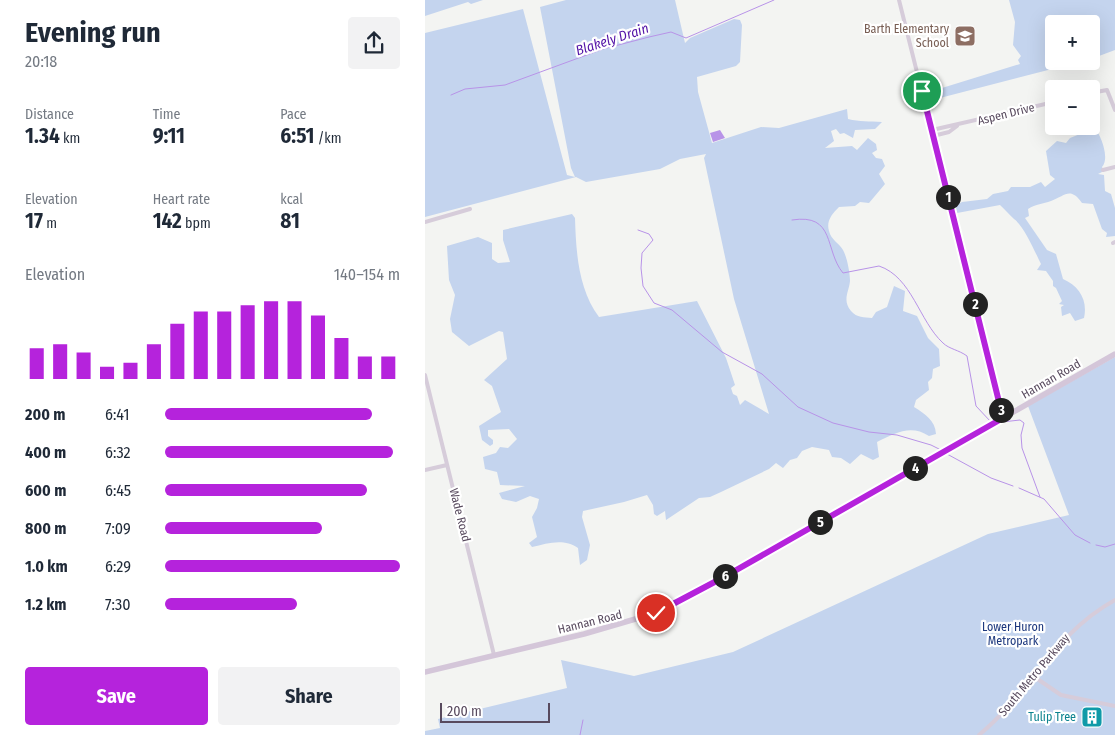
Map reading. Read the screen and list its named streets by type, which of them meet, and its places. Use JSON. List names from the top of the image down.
{
  "streets": {
    "street": [
      "Aspen Drive",
      "Hannan Road",
      "Wade Road",
      "South Metro Parkway"
    ]
  },
  "crossings": [
    ["Hannan Road", "Wade Road"]
  ],
  "water": ["Blakely Drain"],
  "parks": ["Lower Huron Metropark"],
  "places": {
    "school or university": ["Barth Elementary School"],
    "building": ["Tulip Tree"]
  },
  "scale_bar": "200 m",
  "page": {
    "heading": ["Evening run", "20:18"],
    "map_buttons": ["+", "−"],
    "stats": [
      ["Distance", "1.34 km"],
      ["Time", "9:11"],
      ["Pace", "6:51 /km"],
      ["Elevation", "17 m"],
      ["Heart rate", "142 bpm"],
      ["kcal", "81"]
    ],
    "pins": [
      "1",
      "2",
      "3",
      "4",
      "5",
      "6"
    ],
    "chart": ["Elevation", "140–154 m"],
    "list": [
      {
        "name": "200 m",
        "note": "6:41"
      },
      {
        "name": "400 m",
        "note": "6:32"
      },
      {
        "name": "600 m",
        "note": "6:45"
      },
      {
        "name": "800 m",
        "note": "7:09"
      },
      {
        "name": "1.0 km",
        "note": "6:29"
      },
      {
        "name": "1.2 km",
        "note": "7:30"
      }
    ],
    "buttons": ["Save", "Share"],
    "scale": "200 m"
  }
}
